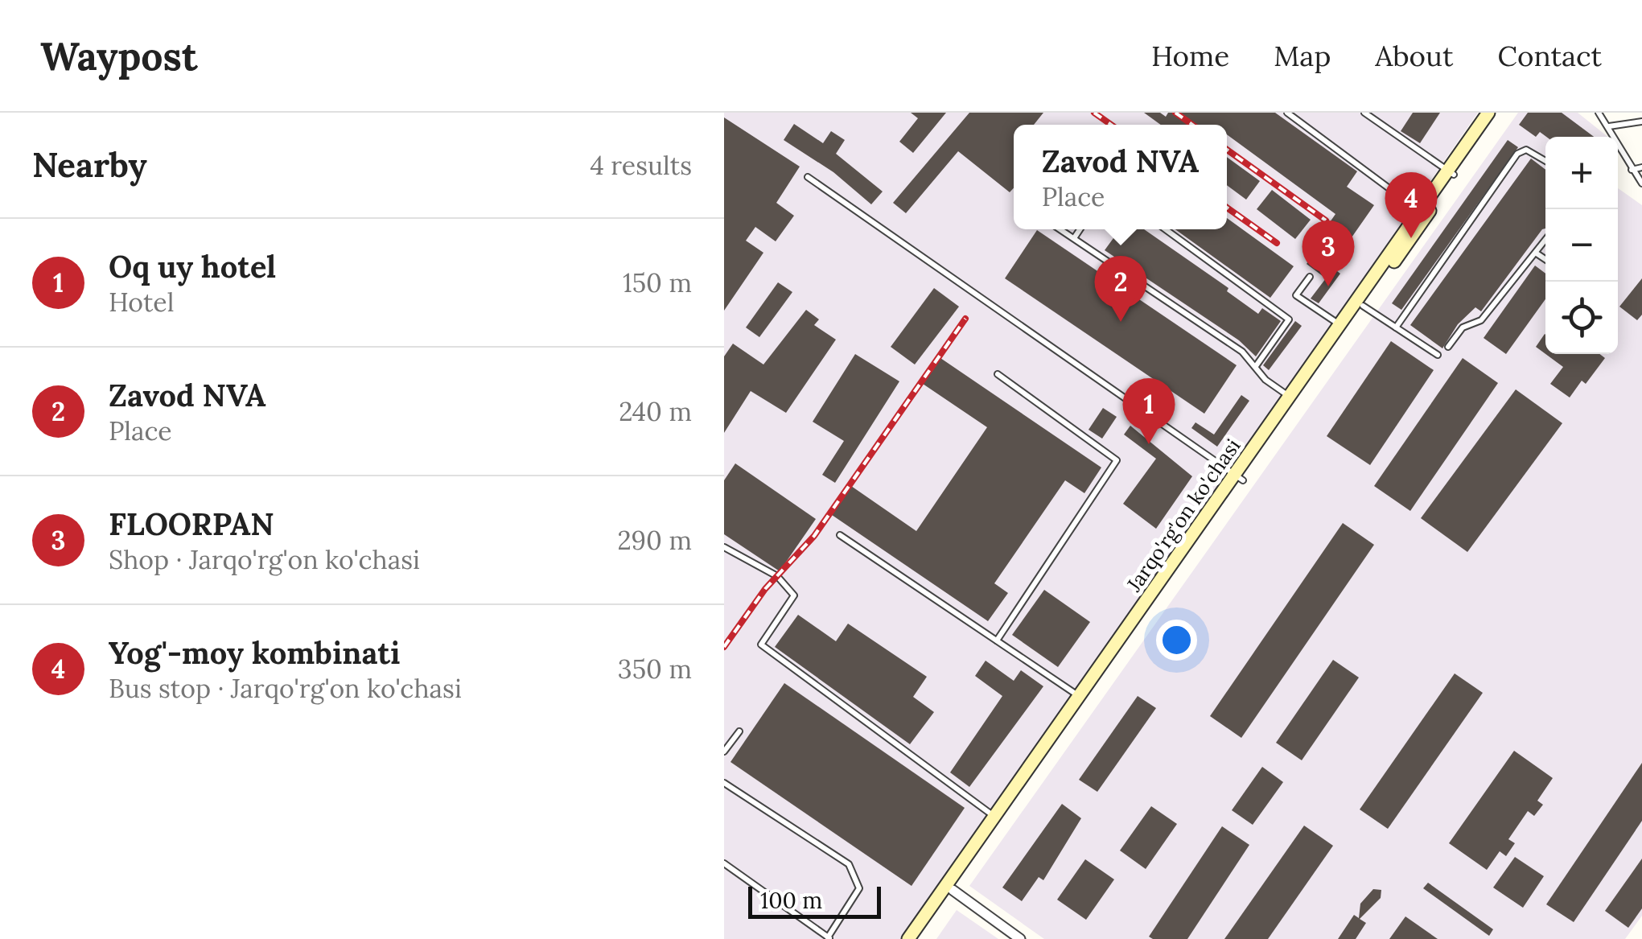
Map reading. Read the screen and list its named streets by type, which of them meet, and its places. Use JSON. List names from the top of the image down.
{
  "streets": {
    "main road": ["Jarqo'rg'on ko'chasi"]
  },
  "scale_bar": "100 m",
  "page": {
    "header": "Waypost",
    "nav": [
      "Home",
      "Map",
      "About",
      "Contact"
    ],
    "heading": ["Nearby", "4 results"],
    "popup": ["Zavod NVA", "Place"],
    "map_buttons": ["+", "−"],
    "pins": [
      "4",
      "3",
      "2",
      "1"
    ],
    "list": [
      {
        "mark": "1",
        "name": "Oq uy hotel",
        "note": "Hotel",
        "value": "150 m"
      },
      {
        "mark": "2",
        "name": "Zavod NVA",
        "note": "Place",
        "value": "240 m"
      },
      {
        "mark": "3",
        "name": "FLOORPAN",
        "note": "Shop · Jarqo'rg'on ko'chasi",
        "value": "290 m"
      },
      {
        "mark": "4",
        "name": "Yog'-moy kombinati",
        "note": "Bus stop · Jarqo'rg'on ko'chasi",
        "value": "350 m"
      }
    ],
    "scale": "100 m"
  }
}
